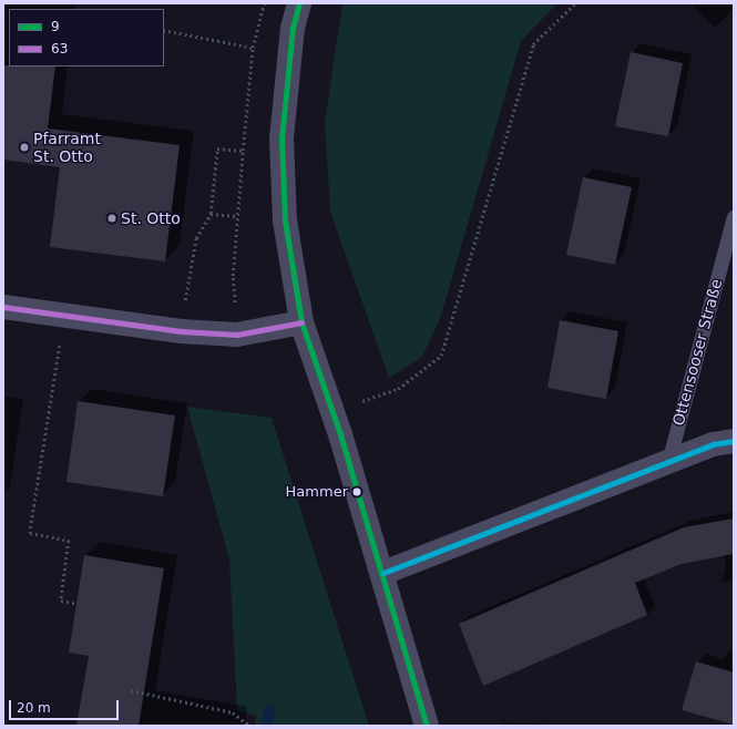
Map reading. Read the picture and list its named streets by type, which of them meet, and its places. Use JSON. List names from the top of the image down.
{
  "streets": {
    "lane": ["Ottensooser Straße"]
  },
  "places": ["Pfarramt St. Otto", "St. Otto", "Hammer"],
  "lines": ["transit line 9", "transit line 63"],
  "legend": ["9", "63"],
  "scale_bar": "20 m"
}
